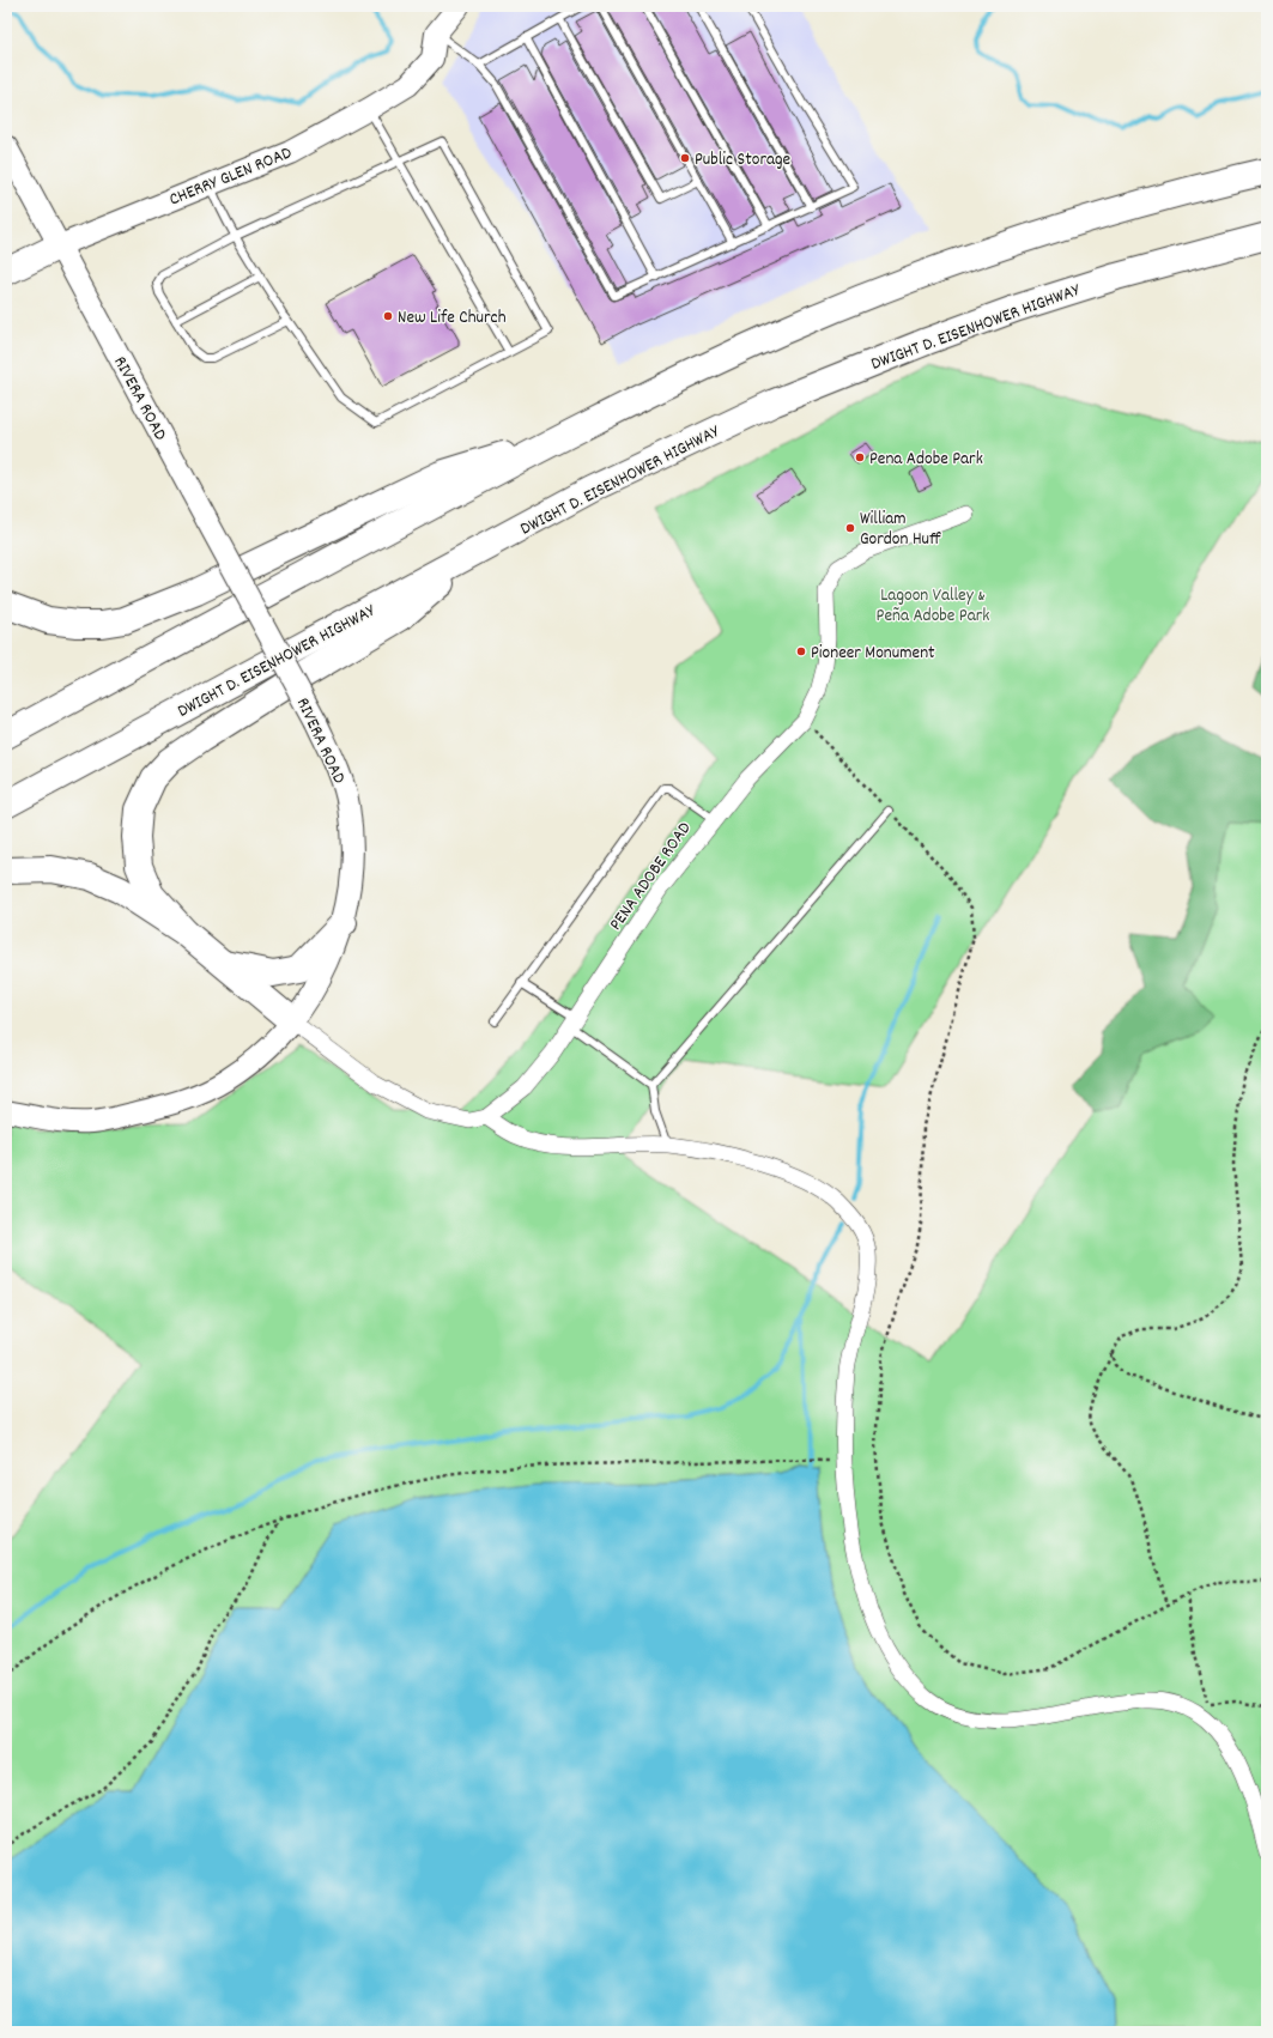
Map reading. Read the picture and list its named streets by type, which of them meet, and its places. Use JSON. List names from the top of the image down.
{
  "streets": {
    "highway": ["DWIGHT D. EISENHOWER HIGHWAY"],
    "street": ["CHERRY GLEN ROAD", "RIVERA ROAD", "PENA ADOBE ROAD"]
  },
  "crossings": [
    ["CHERRY GLEN ROAD", "RIVERA ROAD"]
  ],
  "parks": ["Lagoon Valley & Peña Adobe Park"],
  "places": [
    "Public Storage",
    "New Life Church",
    "Pena Adobe Park",
    "William Gordon Huff",
    "Pioneer Monument"
  ]
}
